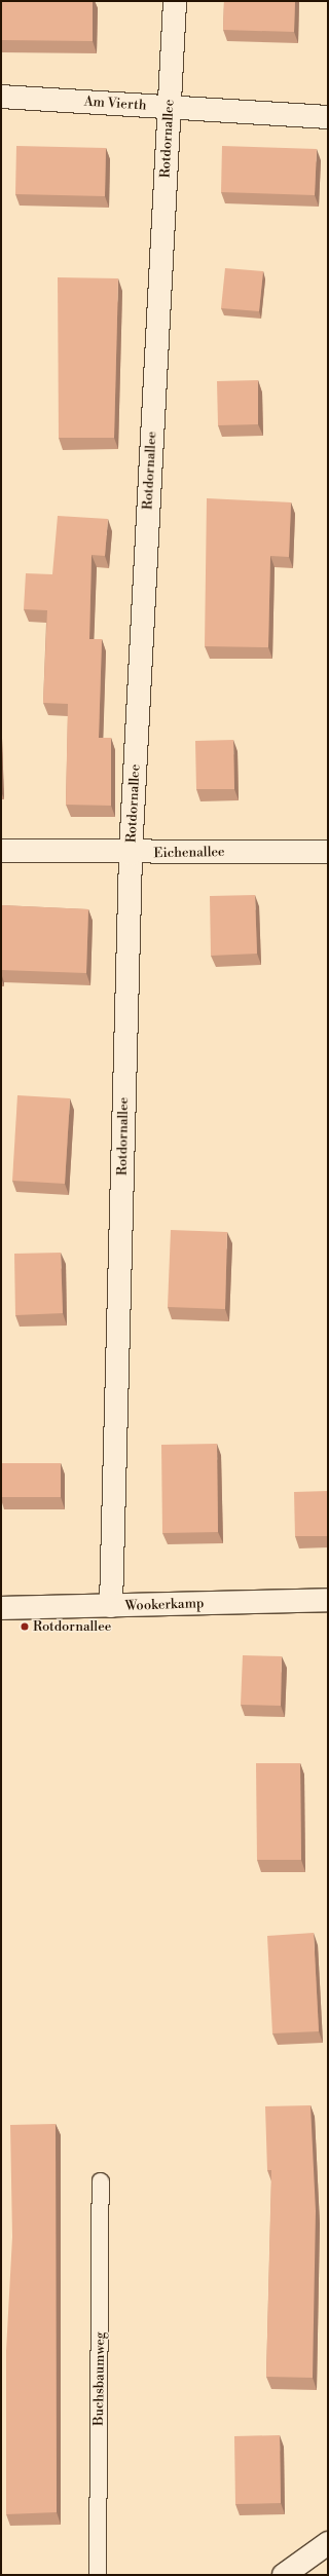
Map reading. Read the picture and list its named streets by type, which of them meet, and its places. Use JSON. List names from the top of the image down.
{
  "streets": {
    "street": [
      "Am Vierth",
      "Rotdornallee",
      "Eichenallee",
      "Wookerkamp"
    ],
    "lane": ["Buchsbaumweg"]
  },
  "crossings": [
    ["Am Vierth", "Rotdornallee"],
    ["Rotdornallee", "Eichenallee"],
    ["Rotdornallee", "Wookerkamp"]
  ],
  "places": ["Rotdornallee"]
}
